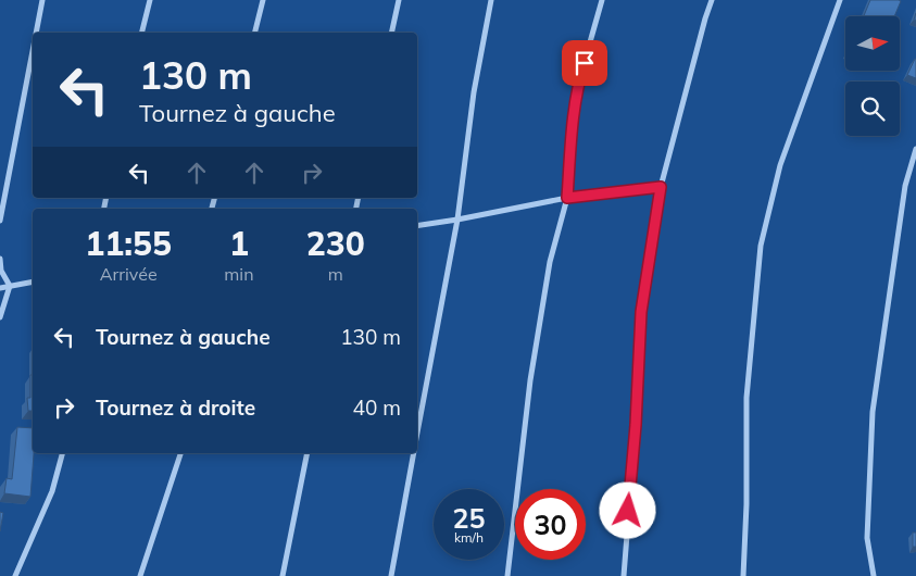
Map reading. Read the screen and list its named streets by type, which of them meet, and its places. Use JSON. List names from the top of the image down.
{
  "north": "right",
  "page": {
    "turn": ["130 m", "Tournez à gauche"],
    "eta": [
      "11:55",
      "Arrivée",
      "1",
      "min",
      "230",
      "m"
    ],
    "list": [
      {
        "name": "Tournez à gauche",
        "value": "130 m"
      },
      {
        "name": "Tournez à droite",
        "value": "40 m"
      }
    ],
    "speed": "25 km/h",
    "limit": "30"
  }
}
